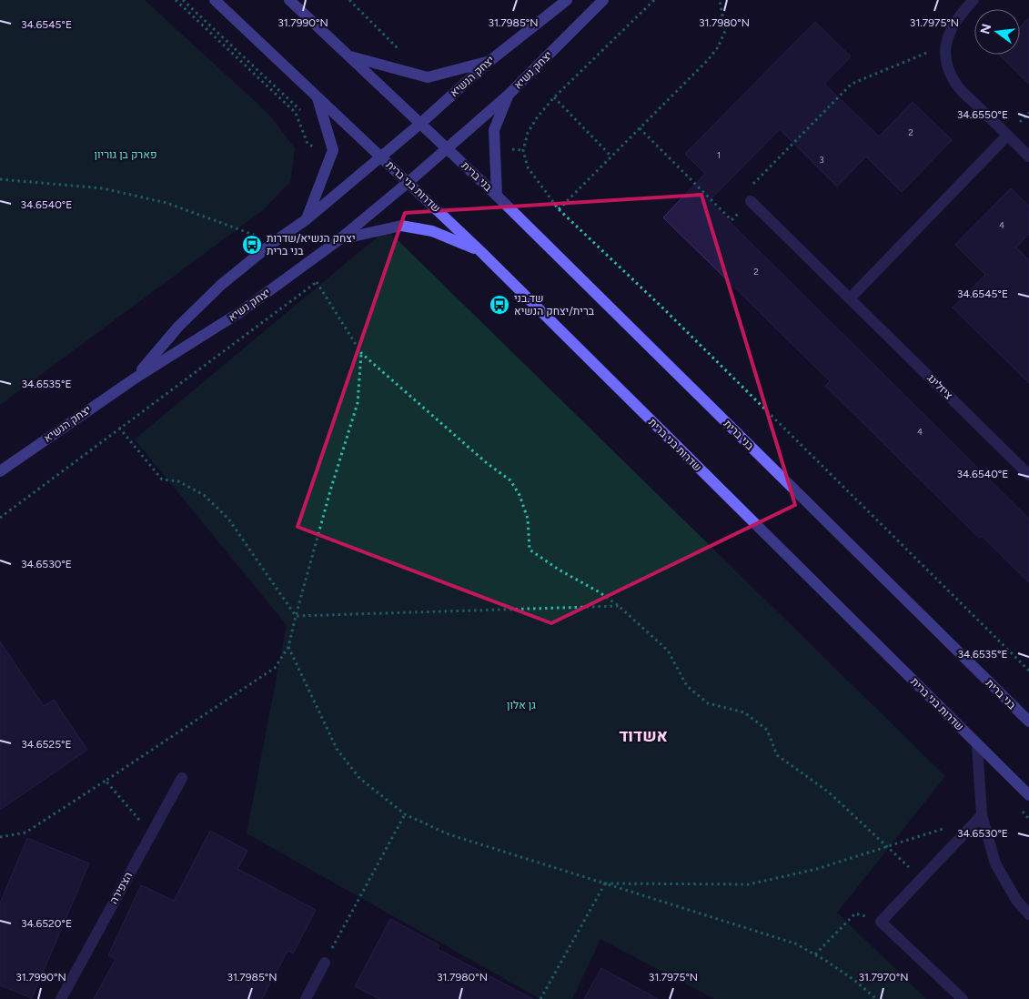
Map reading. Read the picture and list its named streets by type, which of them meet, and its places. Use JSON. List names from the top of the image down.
{
  "streets": {
    "main road": [
      "יצחק נשיא",
      "יצחק הנשיא",
      "בני ברית",
      "שדרות בני ברית"
    ],
    "street": ["ציזלינג", "הצפירה"]
  },
  "crossings": [
    ["יצחק נשיא", "יצחק הנשיא"],
    ["יצחק נשיא", "בני ברית"],
    ["יצחק נשיא", "שדרות בני ברית"],
    ["יצחק הנשיא", "שדרות בני ברית"]
  ],
  "districts": ["אשדוד"],
  "parks": ["פארק בן גוריון", "גן אלון"],
  "places": {
    "bus stop": ["יצחק הנשיא/שדרות בני ברית", "שד.בני ברית/יצחק הנשיא"]
  },
  "house_numbers": [
    "2",
    "1",
    "3",
    "4",
    "2",
    "4"
  ],
  "north": "left",
  "coordinates": [
    "31.7990°N",
    "31.7985°N",
    "31.7980°N",
    "31.7975°N",
    "34.6545°E",
    "34.6550°E",
    "34.6540°E",
    "34.6535°E",
    "34.6530°E",
    "34.6525°E",
    "34.6520°E",
    "31.7970°N"
  ]
}
